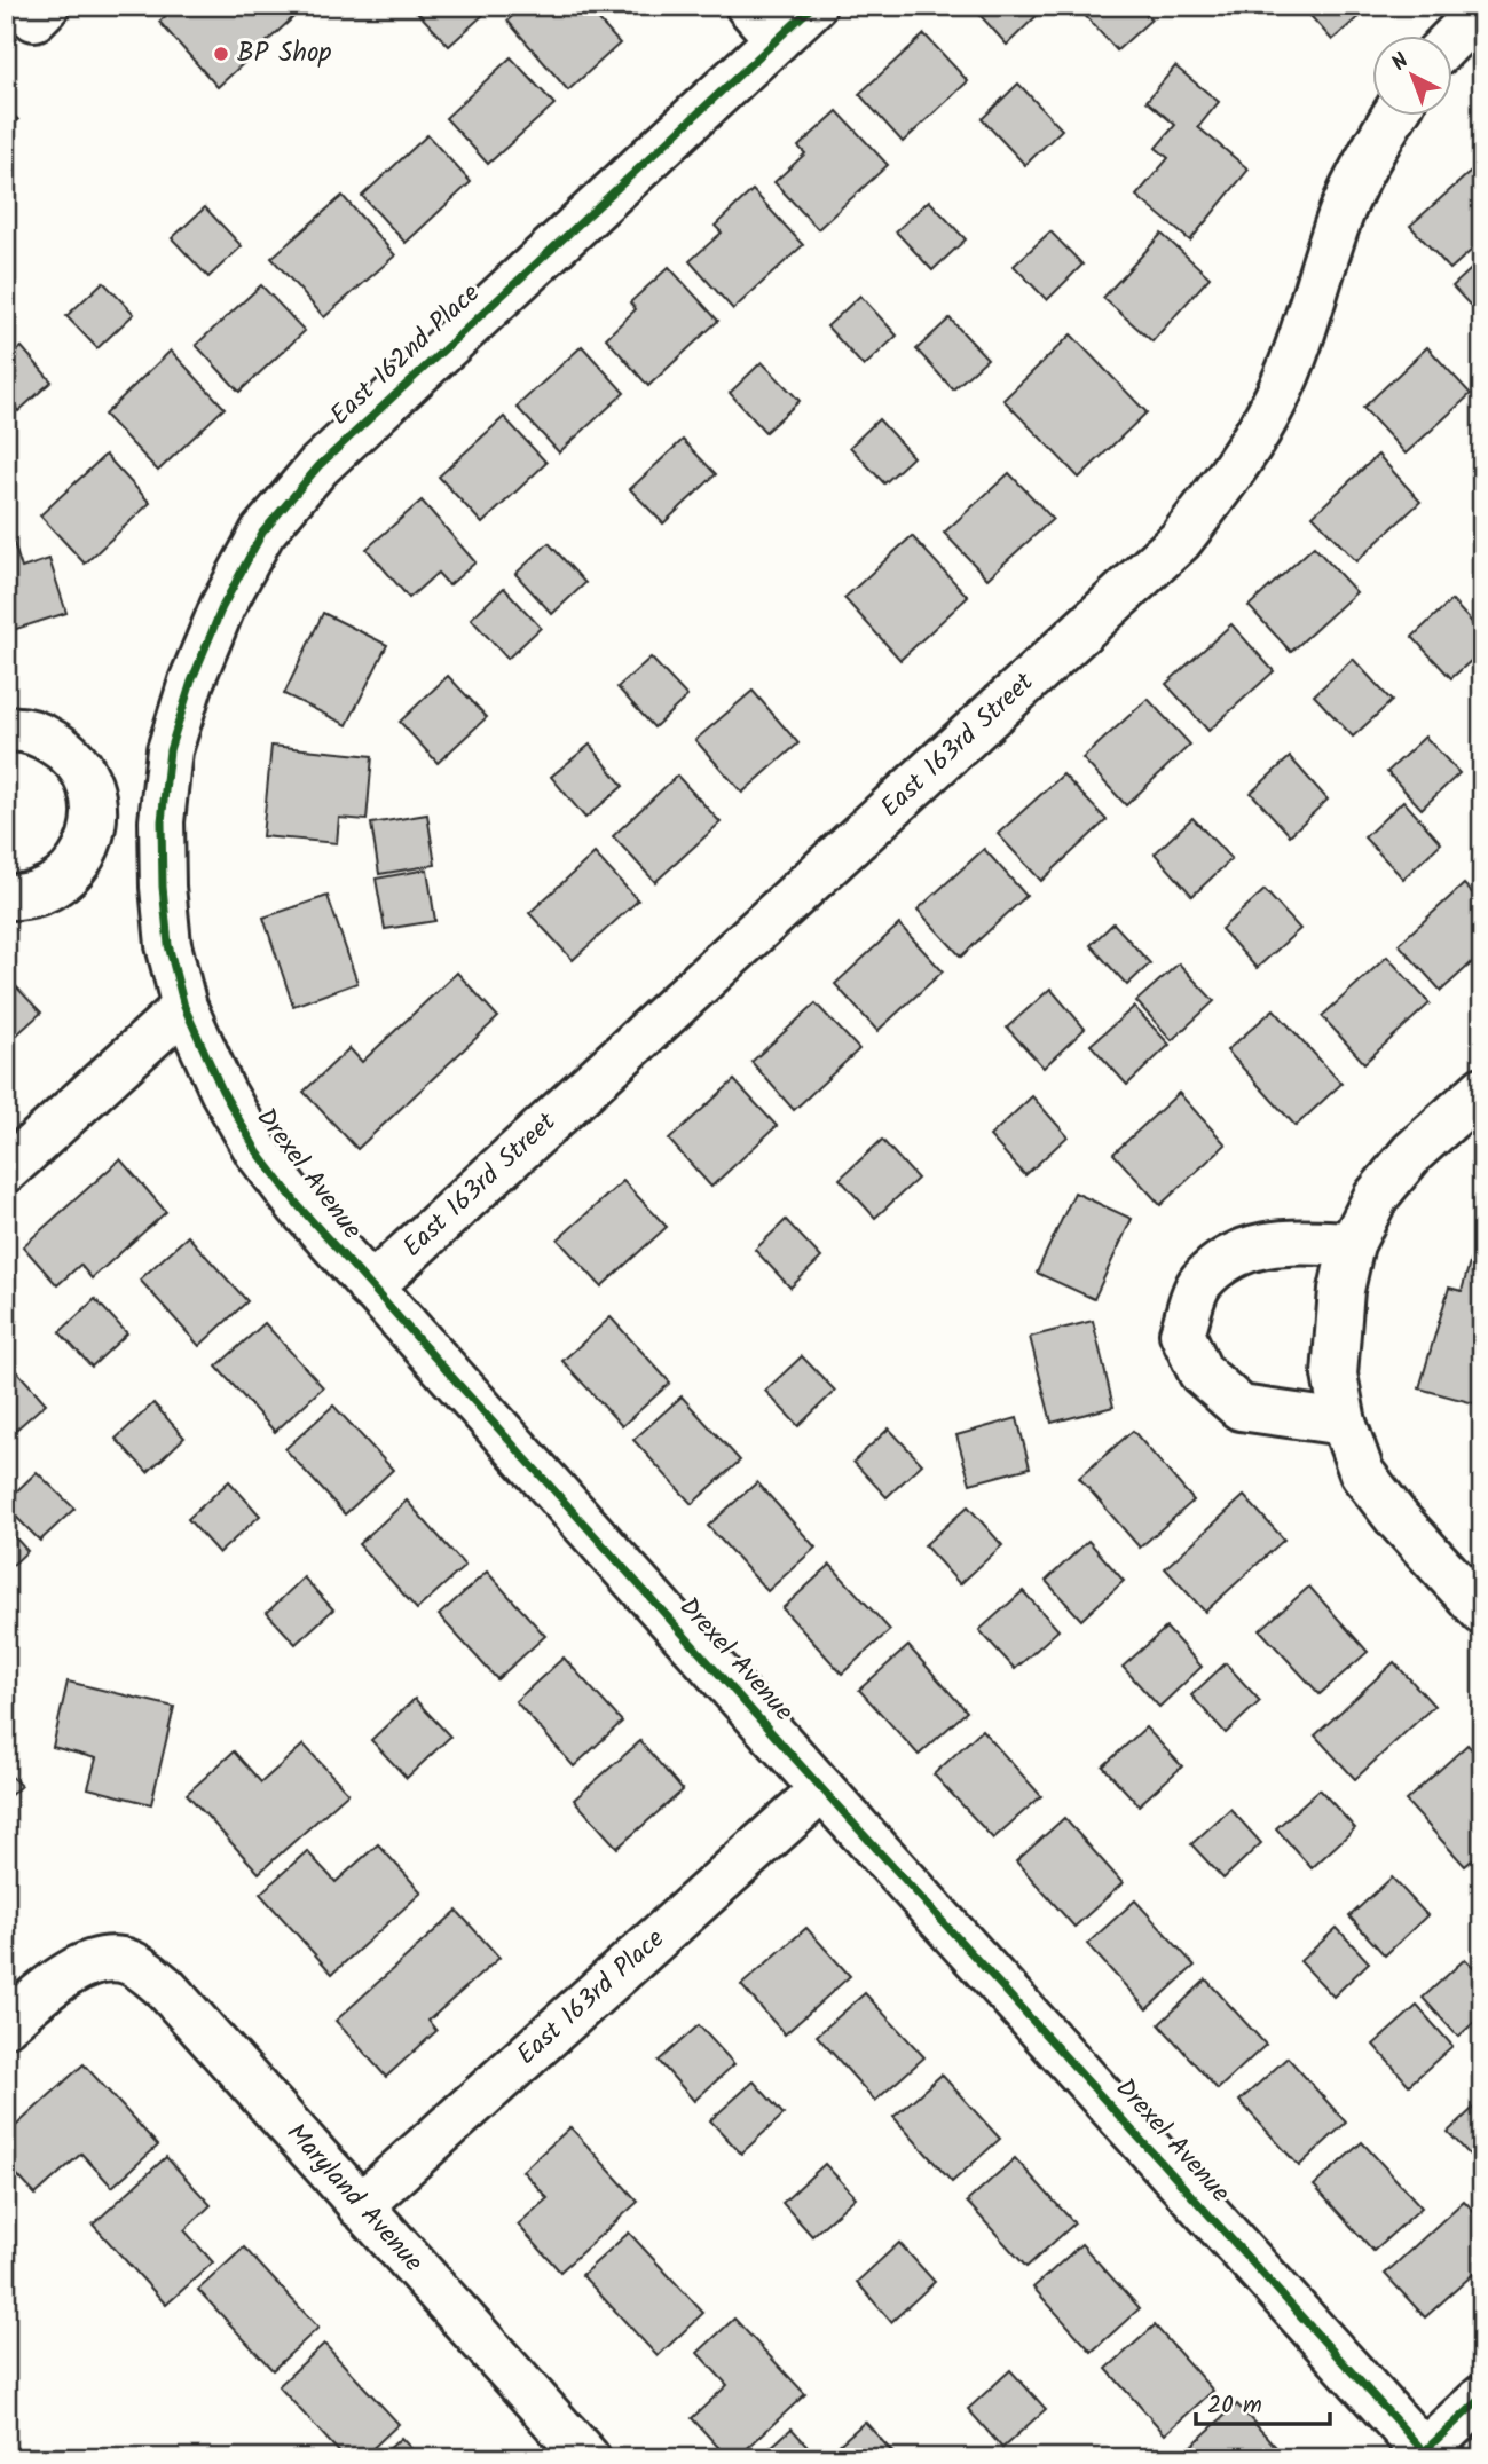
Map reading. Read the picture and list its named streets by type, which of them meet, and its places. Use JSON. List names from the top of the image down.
{
  "streets": {
    "street": [
      "East 162nd Place",
      "East 163rd Street",
      "Drexel Avenue",
      "East 163rd Place",
      "Maryland Avenue"
    ]
  },
  "crossings": [
    ["East 162nd Place", "Drexel Avenue"],
    ["East 163rd Street", "Drexel Avenue"],
    ["Drexel Avenue", "East 163rd Place"],
    ["East 163rd Place", "Maryland Avenue"]
  ],
  "places": ["BP Shop"],
  "scale_bar": "20 m",
  "north": "top left"
}
